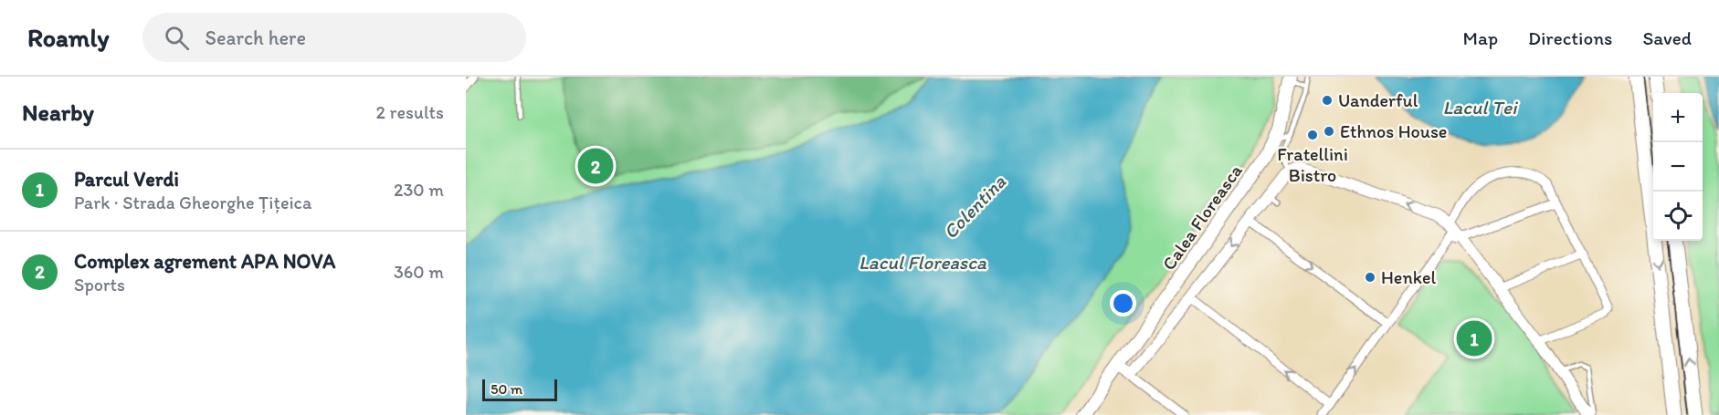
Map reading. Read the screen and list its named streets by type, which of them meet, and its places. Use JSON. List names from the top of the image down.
{
  "streets": {
    "main road": ["Calea Floreasca"]
  },
  "water": ["Lacul Tei", "Colentina", "Lacul Floreasca"],
  "places": [
    "Uanderful",
    "Ethnos House",
    "Fratellini Bistro",
    "Henkel"
  ],
  "scale_bar": "50 m",
  "page": {
    "header": "Roamly",
    "search": "Search here",
    "nav": ["Map", "Directions", "Saved"],
    "heading": ["Nearby", "2 results"],
    "map_buttons": ["+", "−"],
    "pins": ["2", "1"],
    "list": [
      {
        "mark": "1",
        "name": "Parcul Verdi",
        "note": "Park · Strada Gheorghe Țițeica",
        "value": "230 m"
      },
      {
        "mark": "2",
        "name": "Complex agrement APA NOVA",
        "note": "Sports",
        "value": "360 m"
      }
    ],
    "scale": "50 m"
  }
}
